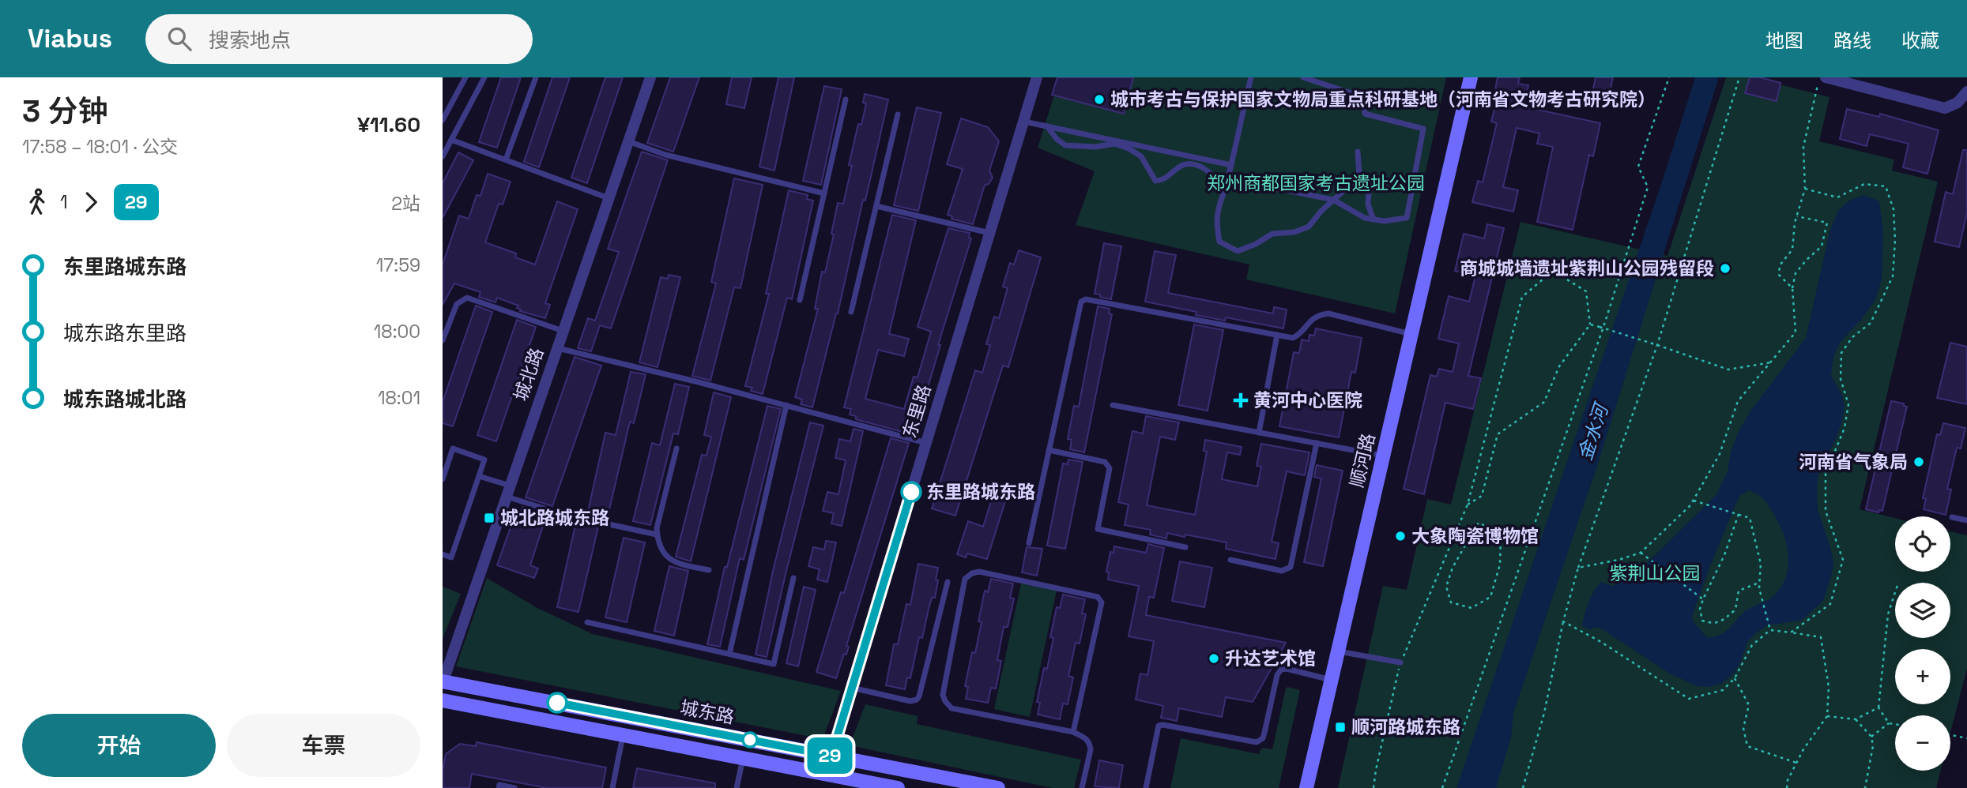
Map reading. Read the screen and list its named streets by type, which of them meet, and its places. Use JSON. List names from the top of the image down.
{
  "streets": {
    "main road": ["顺河路", "城东路"],
    "street": ["城北路", "东里路"]
  },
  "crossings": [
    ["城北路", "城东路"],
    ["东里路", "城东路"]
  ],
  "water": ["金水河"],
  "parks": ["郑州商都国家考古遗址公园", "紫荆山公园"],
  "places": {
    "other": [
      "城市考古与保护国家文物局重点科研基地（河南省文物考古研究院）",
      "商城城墙遗址紫荆山公园残留段",
      "河南省气象局",
      "东里路城东路",
      "大象陶瓷博物馆",
      "升达艺术馆"
    ],
    "health": ["黄河中心医院"],
    "transit": ["城北路城东路", "顺河路城东路"]
  },
  "lines": ["bus line 29"],
  "page": {
    "header": "Viabus",
    "search": "搜索地点",
    "nav": ["地图", "路线", "收藏"],
    "heading": ["3 分钟", "17:58 – 18:01 · 公交", "¥11.60"],
    "on_map": "29",
    "legs": ["1", "29", "2站"],
    "list": [
      {
        "name": "东里路城东路",
        "value": "17:59"
      },
      {
        "name": "城东路东里路",
        "value": "18:00"
      },
      {
        "name": "城东路城北路",
        "value": "18:01"
      }
    ],
    "map_buttons": ["+", "−"],
    "buttons": ["开始", "车票"]
  }
}
